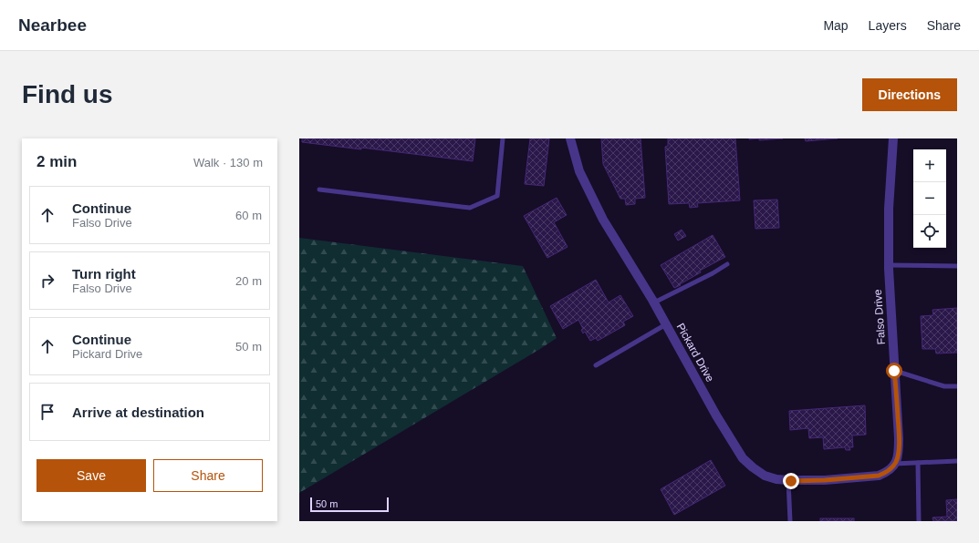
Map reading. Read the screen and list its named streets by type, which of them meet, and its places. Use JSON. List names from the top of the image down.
{
  "streets": {
    "street": ["Falso Drive", "Pickard Drive"]
  },
  "crossings": [
    ["Falso Drive", "Pickard Drive"]
  ],
  "scale_bar": "50 m",
  "page": {
    "header": "Nearbee",
    "nav": ["Map", "Layers", "Share"],
    "buttons": [
      "Directions",
      ["Save", "Share"]
    ],
    "title": "Find us",
    "heading": ["2 min", "Walk · 130 m"],
    "map_buttons": ["+", "−"],
    "list": [
      ["Continue", "Falso Drive", "60 m"],
      ["Turn right", "Falso Drive", "20 m"],
      ["Continue", "Pickard Drive", "50 m"],
      "Arrive at destination"
    ],
    "scale": "50 m"
  }
}
